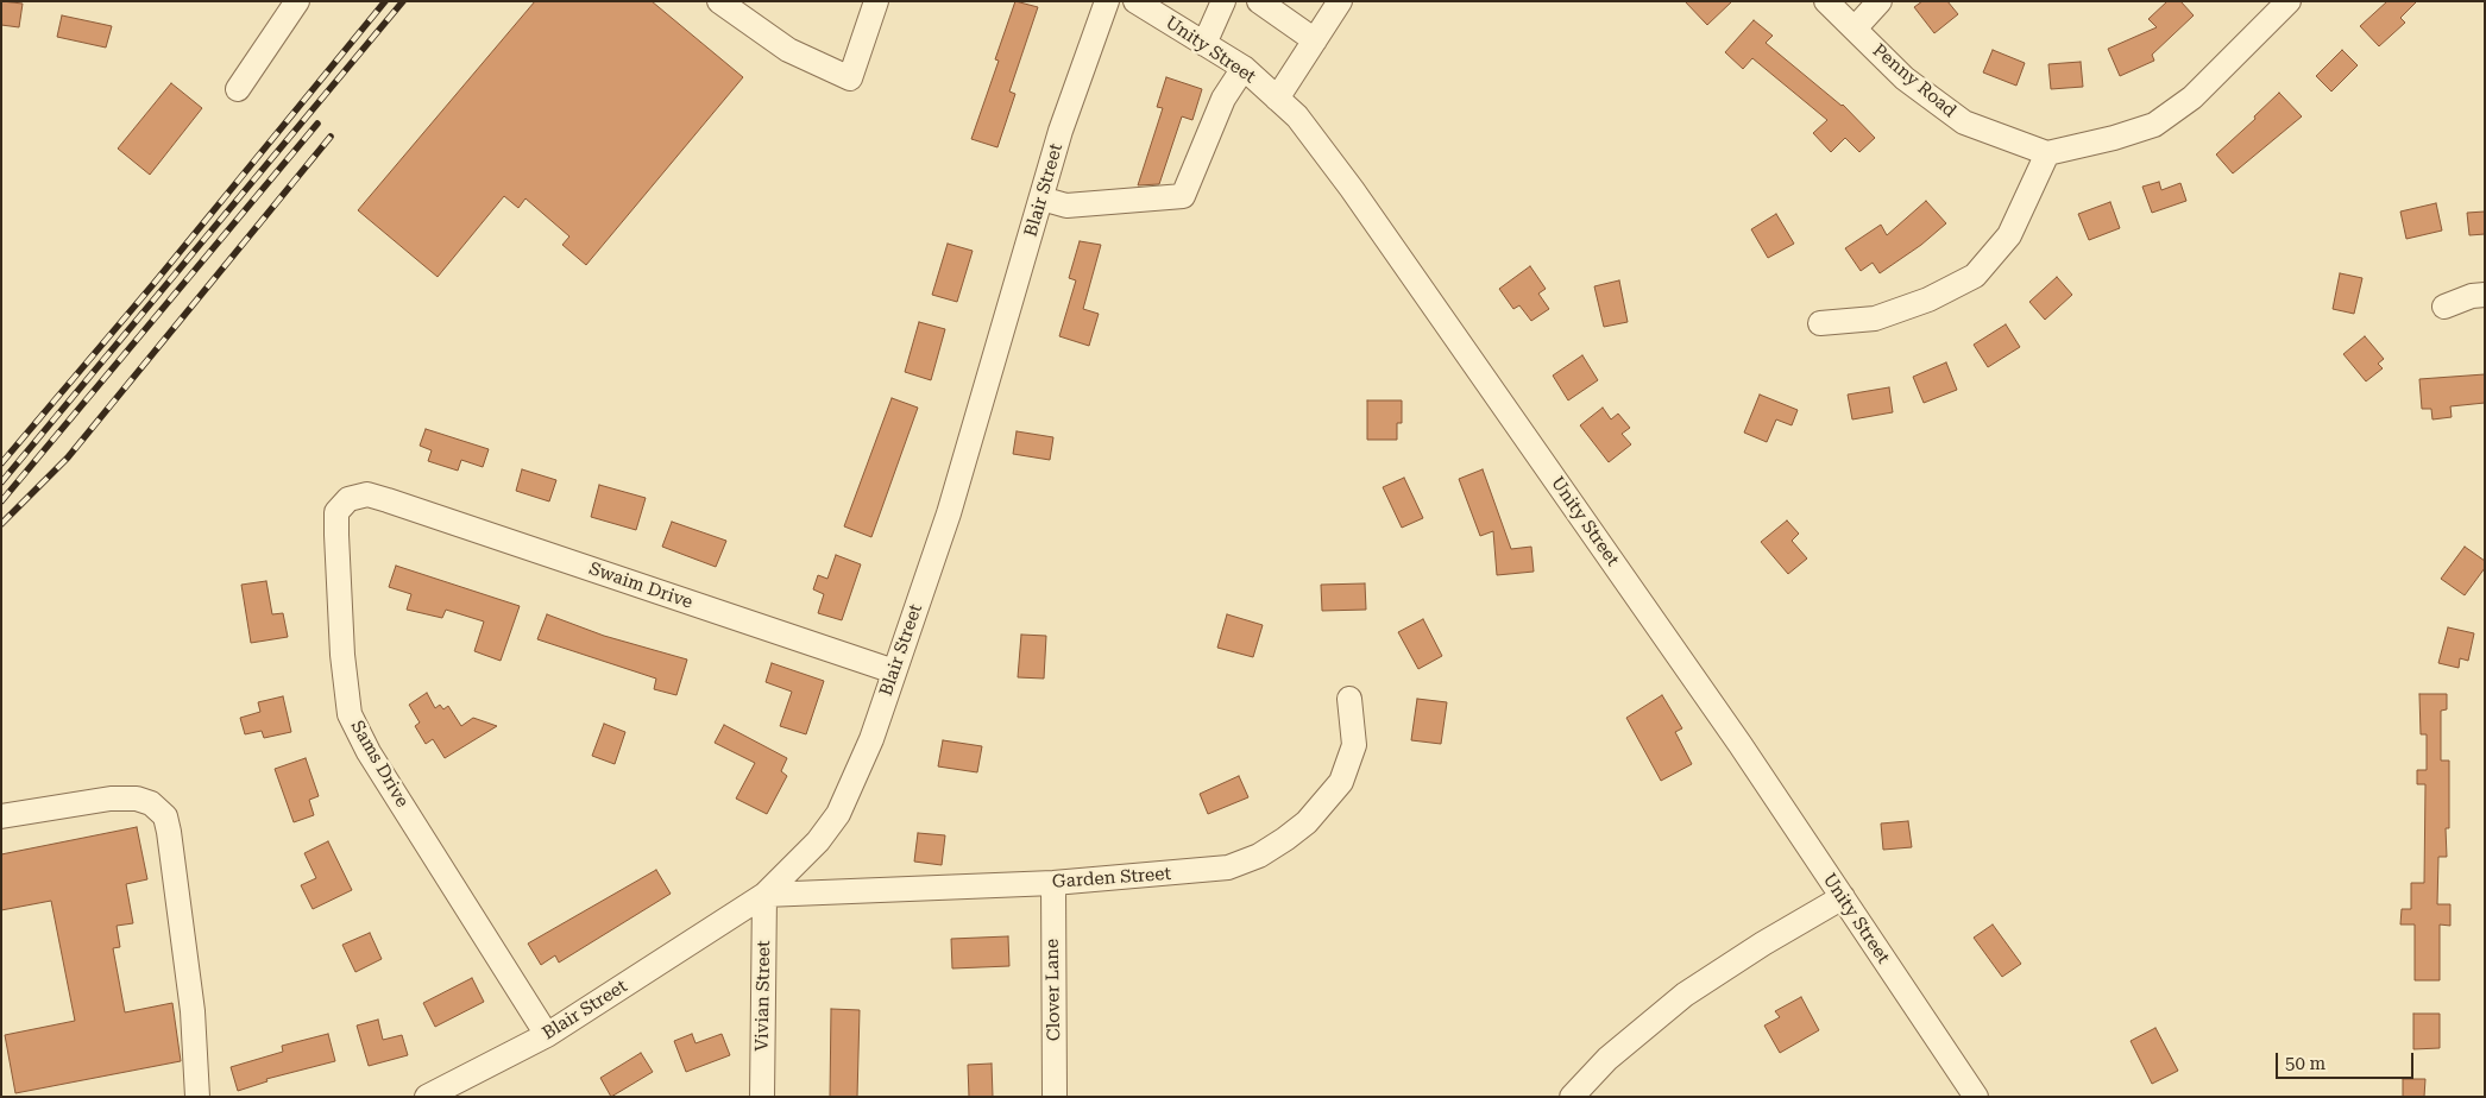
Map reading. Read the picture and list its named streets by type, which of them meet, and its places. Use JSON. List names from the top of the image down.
{
  "streets": {
    "street": [
      "Unity Street",
      "Penny Road",
      "Blair Street",
      "Swaim Drive",
      "Sams Drive",
      "Garden Street",
      "Clover Lane",
      "Vivian Street"
    ]
  },
  "crossings": [
    ["Blair Street", "Swaim Drive"],
    ["Blair Street", "Sams Drive"],
    ["Blair Street", "Garden Street"],
    ["Blair Street", "Vivian Street"],
    ["Swaim Drive", "Sams Drive"],
    ["Garden Street", "Clover Lane"],
    ["Garden Street", "Vivian Street"]
  ],
  "scale_bar": "50 m"
}
